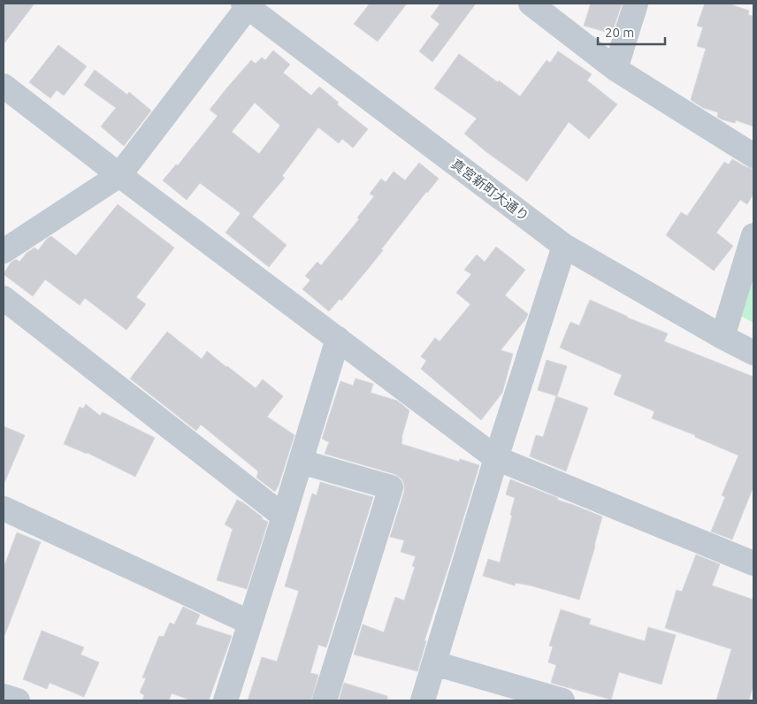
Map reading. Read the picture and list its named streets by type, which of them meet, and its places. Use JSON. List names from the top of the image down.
{
  "streets": {
    "street": ["真宮新町大通り"]
  },
  "scale_bar": "20 m"
}
